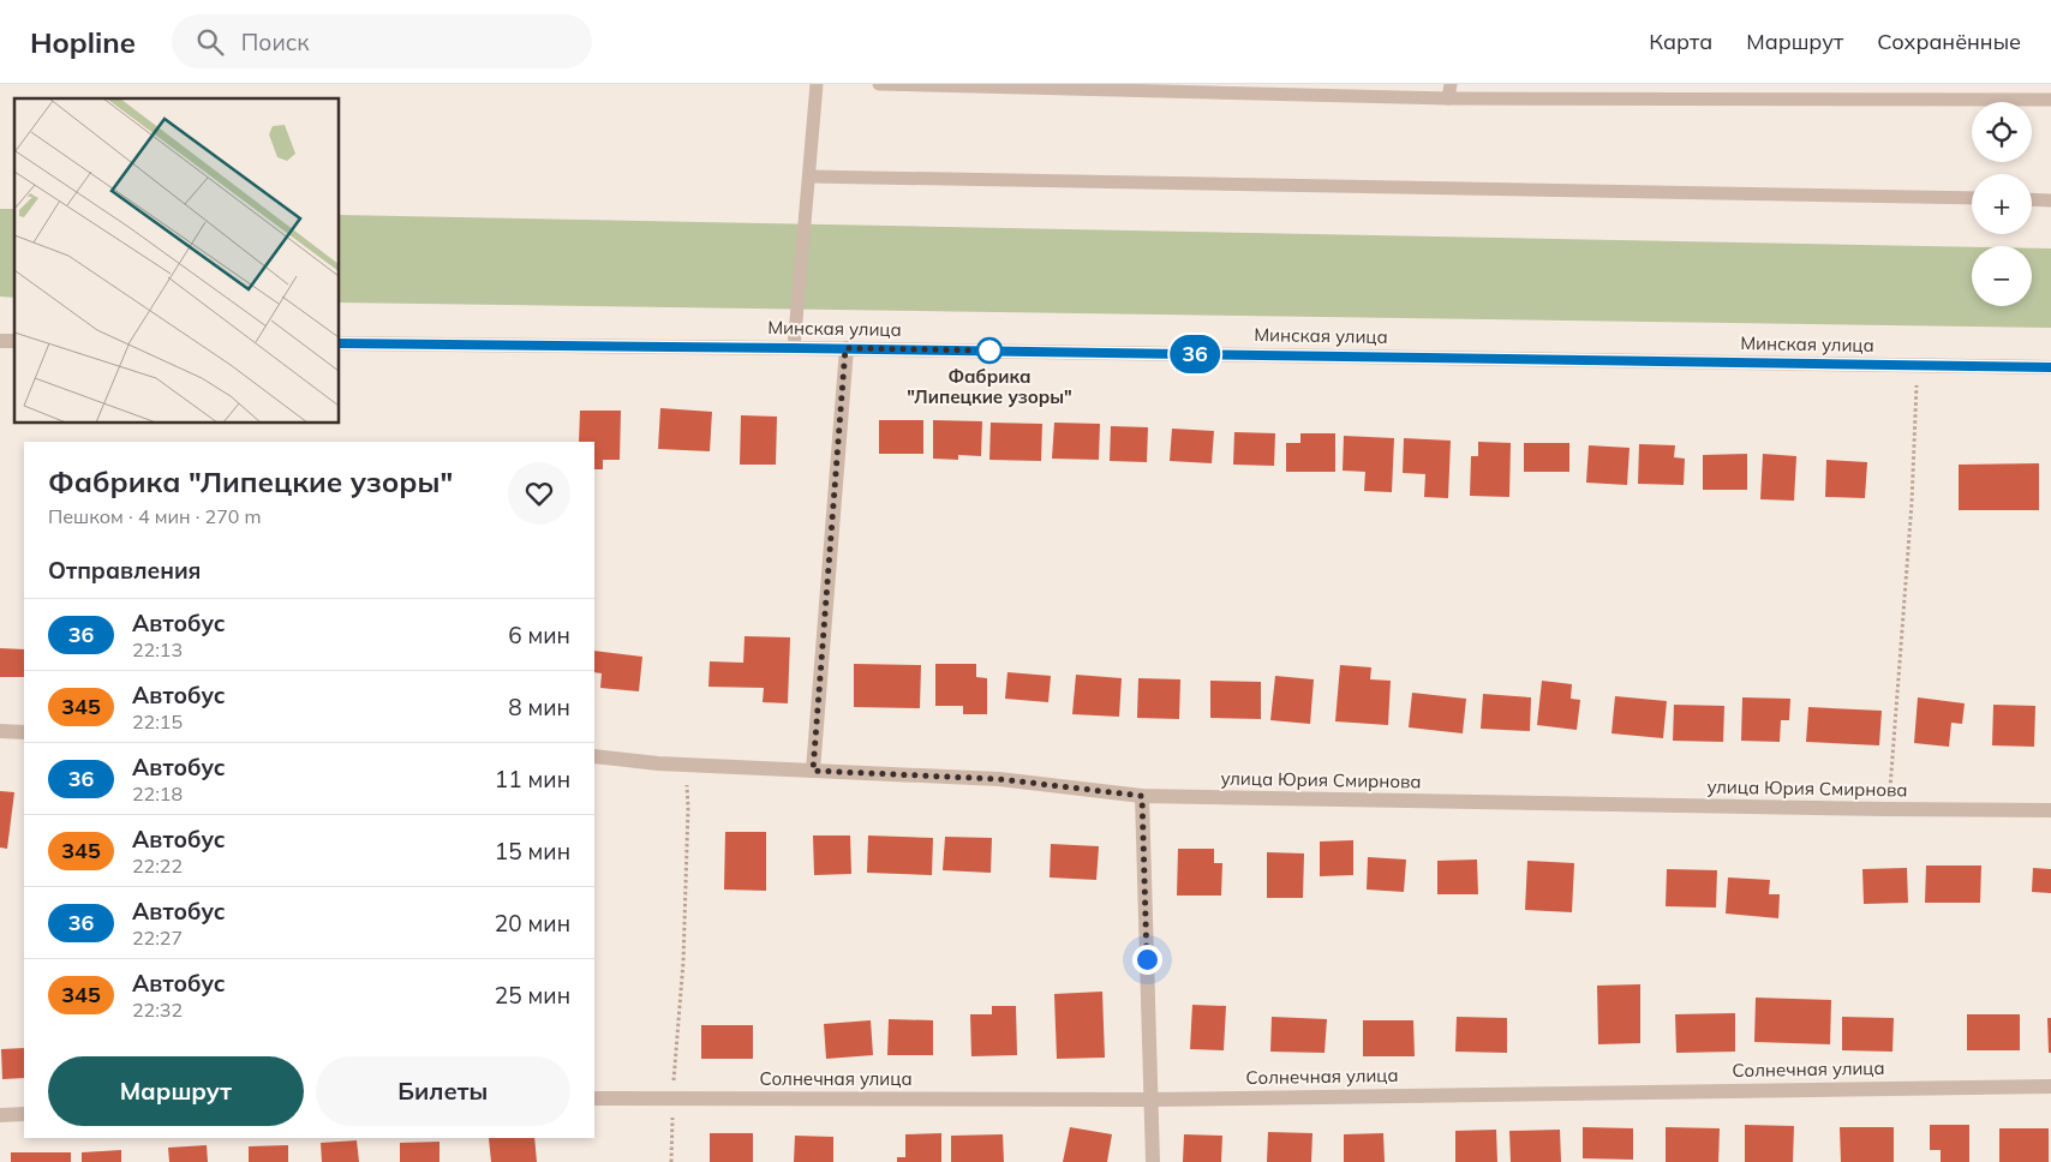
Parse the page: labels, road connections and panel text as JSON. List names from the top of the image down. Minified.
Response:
{"streets":{"street":["Минская улица","улица Юрия Смирнова","Солнечная улица"]},"places":["Фабрика \"Липецкие узоры\""],"lines":["bus line 36"],"page":{"header":"Hopline","search":"Поиск","nav":["Карта","Маршрут","Сохранённые"],"on_map":"36","map_buttons":["+","−"],"heading":[["Фабрика \"Липецкие узоры\"","Пешком · 4 мин · 270 m"],"Отправления"],"list":[{"mark":"36","name":"Автобус","note":"22:13","value":"6 мин"},{"mark":"345","name":"Автобус","note":"22:15","value":"8 мин"},{"mark":"36","name":"Автобус","note":"22:18","value":"11 мин"},{"mark":"345","name":"Автобус","note":"22:22","value":"15 мин"},{"mark":"36","name":"Автобус","note":"22:27","value":"20 мин"},{"mark":"345","name":"Автобус","note":"22:32","value":"25 мин"}],"buttons":["Маршрут","Билеты"]}}
